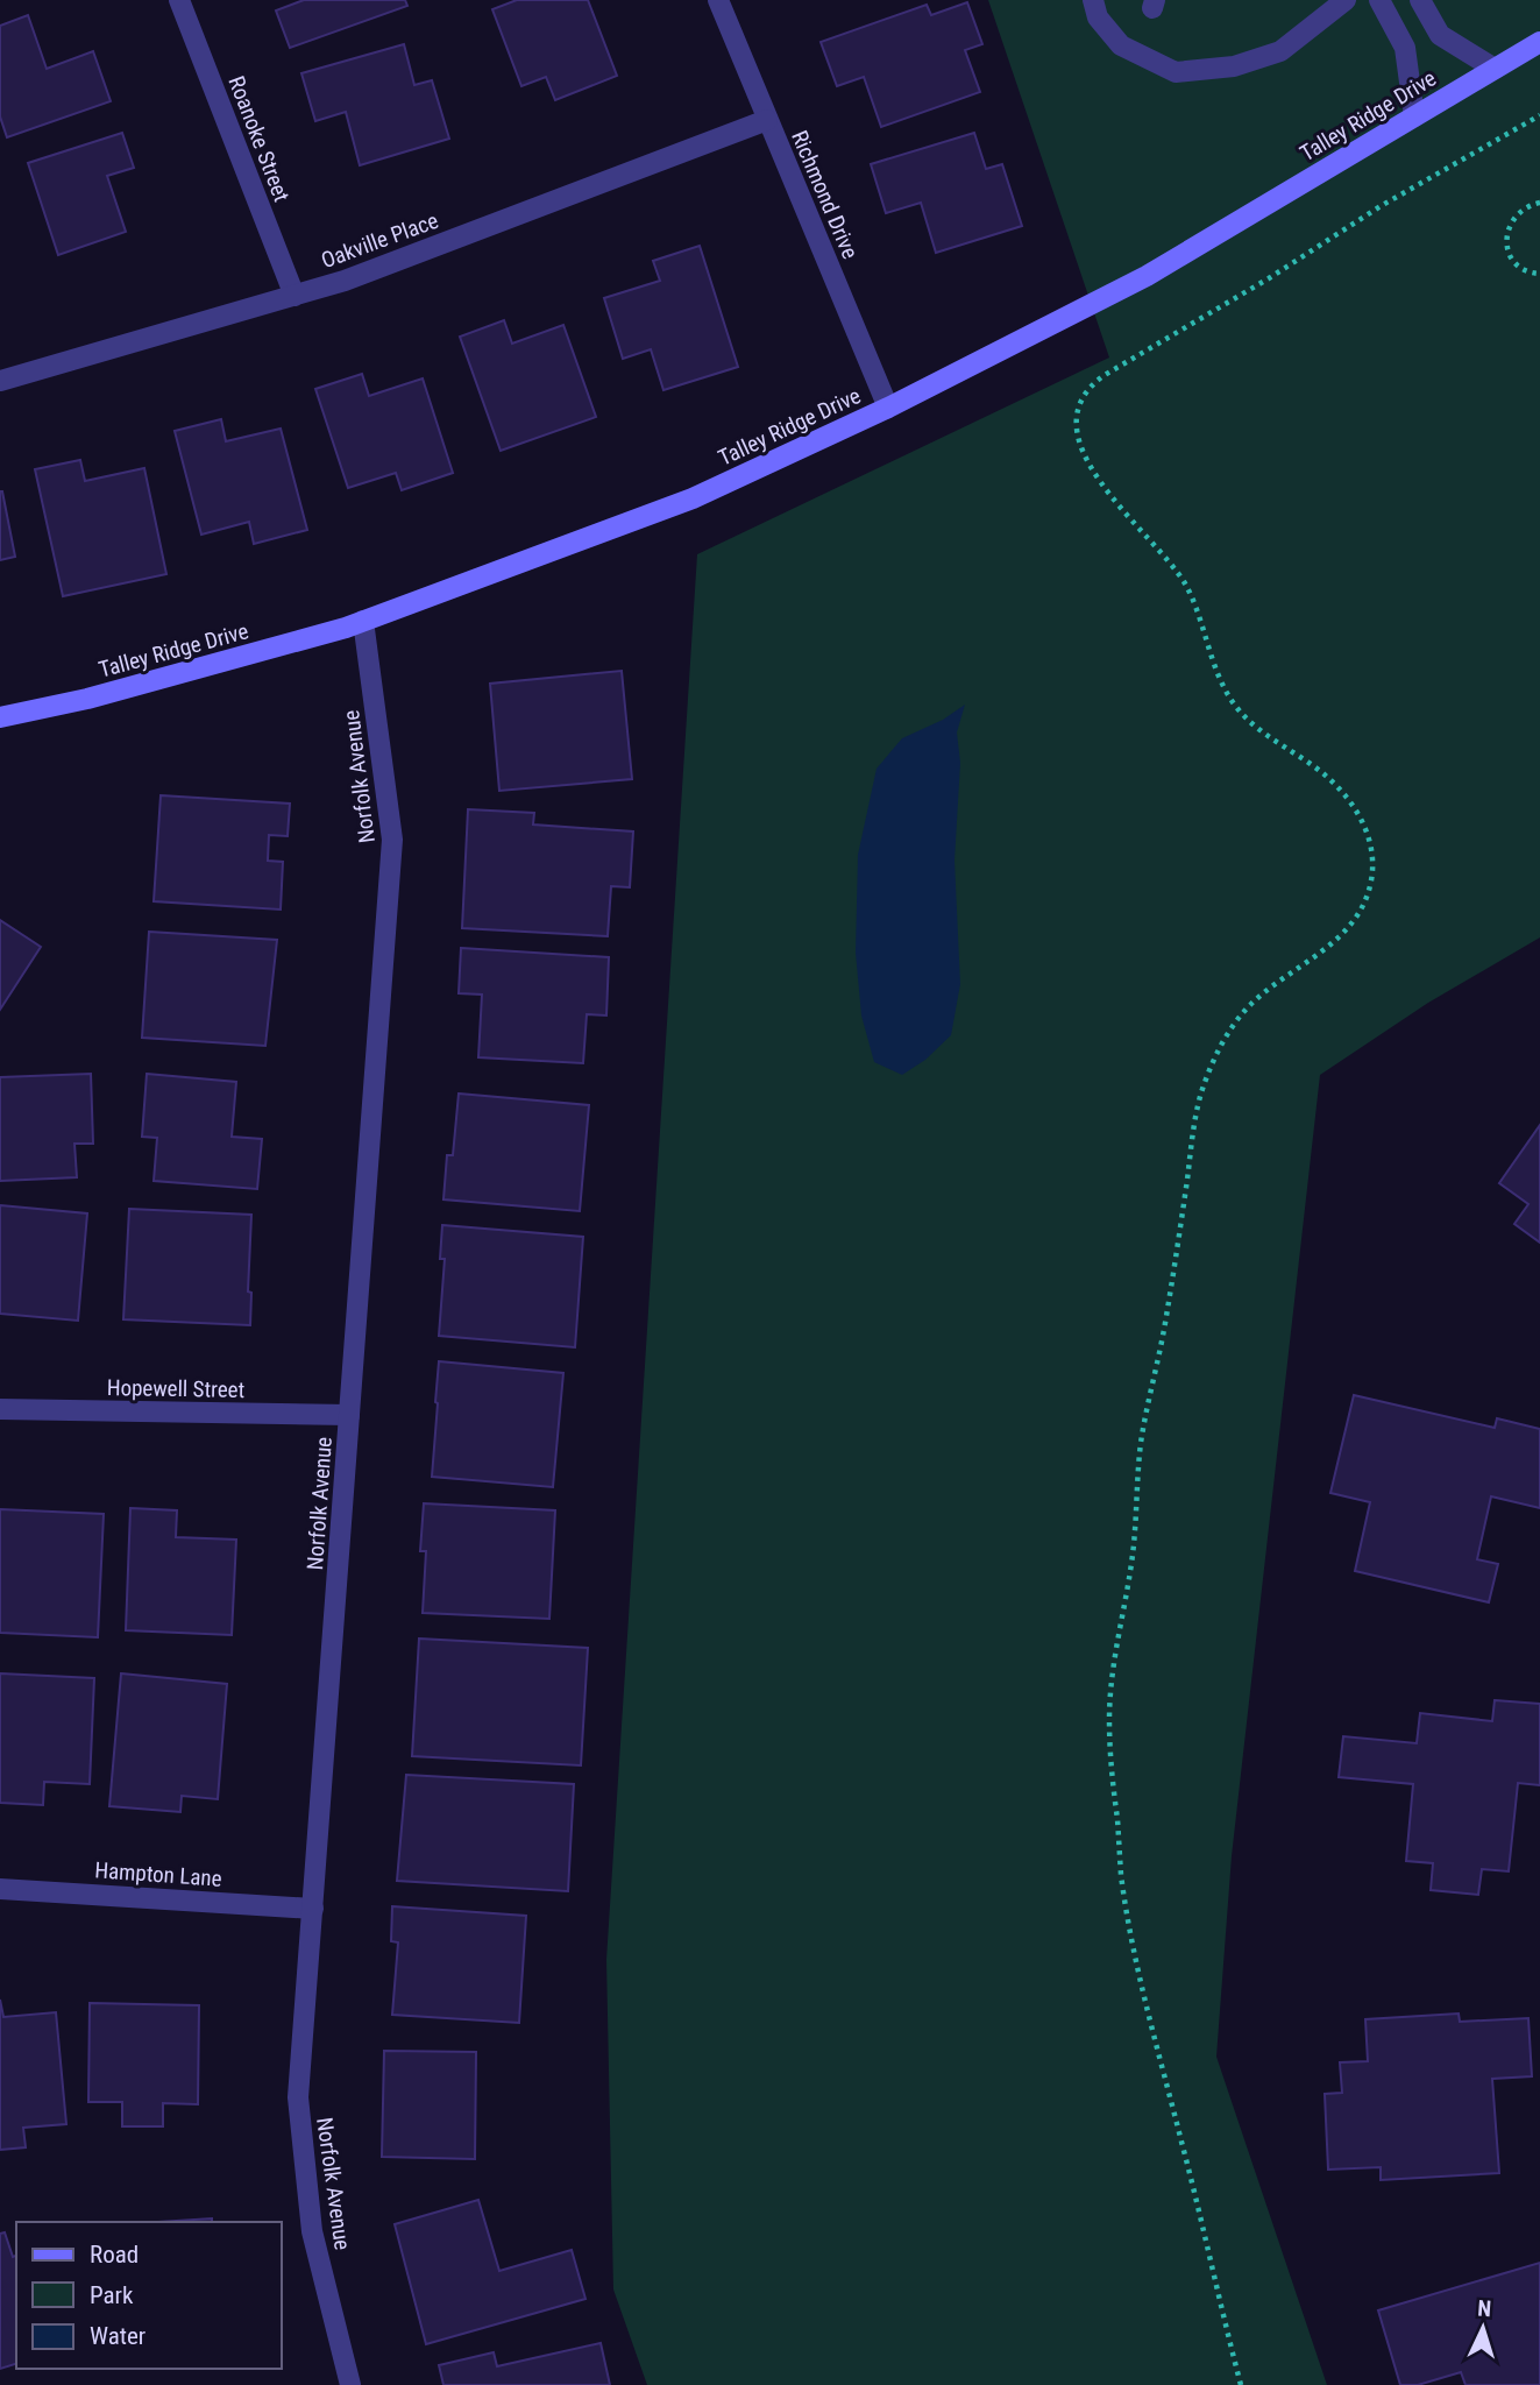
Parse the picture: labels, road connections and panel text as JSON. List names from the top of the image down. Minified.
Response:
{"streets":{"street":["Talley Ridge Drive","Roanoke Street","Richmond Drive","Oakville Place","Norfolk Avenue","Hopewell Street","Hampton Lane"]},"crossings":[["Talley Ridge Drive","Richmond Drive"],["Talley Ridge Drive","Norfolk Avenue"],["Roanoke Street","Oakville Place"],["Richmond Drive","Oakville Place"],["Norfolk Avenue","Hopewell Street"],["Norfolk Avenue","Hampton Lane"]],"legend":["Road","Park","Water"],"north":"top"}
